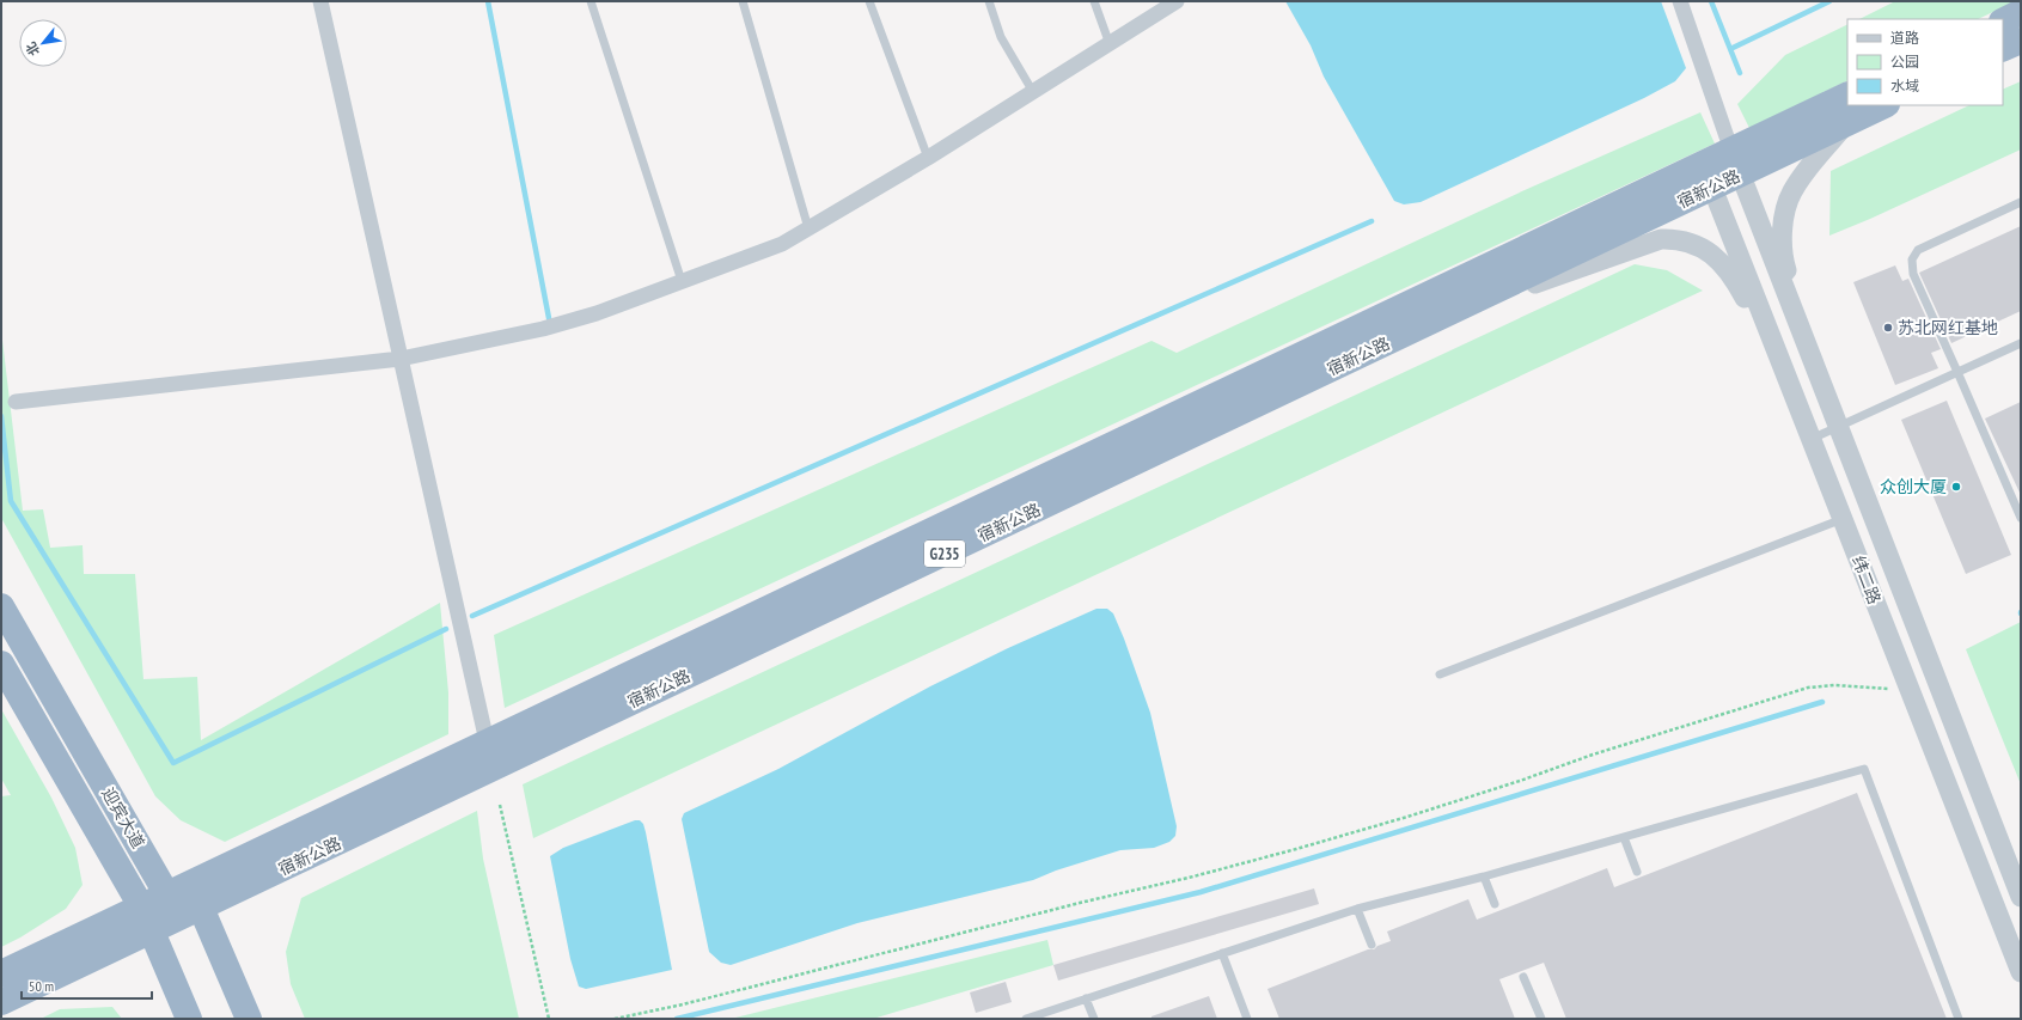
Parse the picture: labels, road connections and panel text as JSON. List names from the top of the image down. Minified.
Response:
{"streets":{"highway":["宿新公路","G235","迎宾大道"],"street":["纬二路"]},"crossings":[["宿新公路","纬二路"],["宿新公路","迎宾大道"]],"places":["苏北网红基地","众创大厦"],"legend":["道路","公园","水域"],"scale_bar":"50 m","north":"bottom left"}
